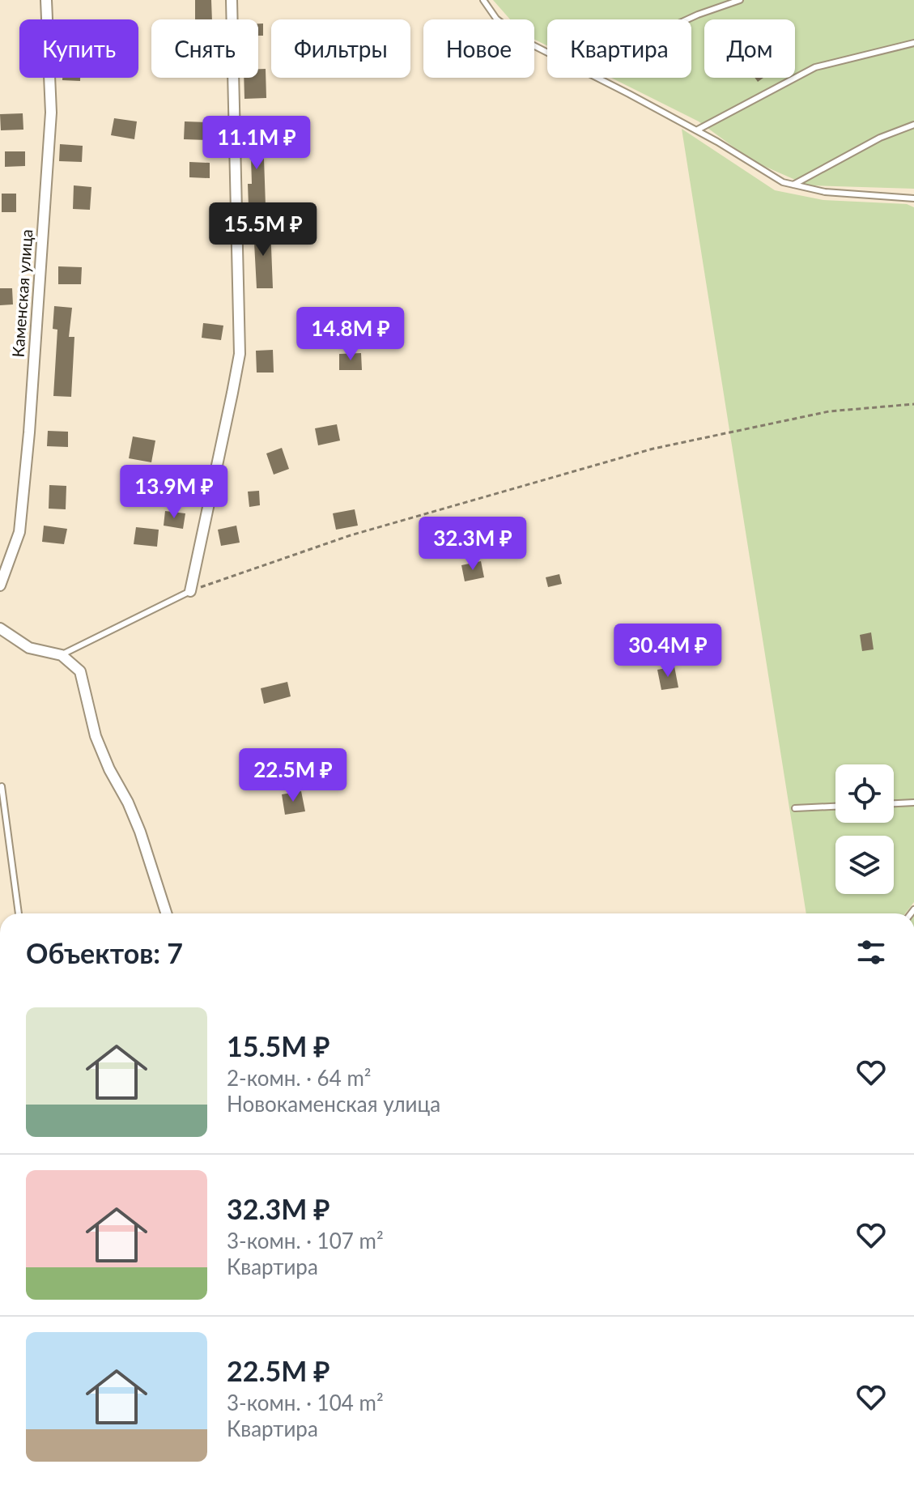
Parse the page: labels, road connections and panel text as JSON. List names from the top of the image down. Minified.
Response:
{"streets":{"street":["Каменская улица"]},"page":{"chip":["Купить","Снять","Фильтры","Новое","Квартира","Дом"],"price":["11.1M ₽","15.5M ₽","14.8M ₽","13.9M ₽","32.3M ₽","30.4M ₽","22.5M ₽"],"heading":"Объектов: 7","list":[{"name":"15.5M ₽","note":"2-комн. · 64 m² · Новокаменская улица"},{"name":"32.3M ₽","note":"3-комн. · 107 m² · Квартира"},{"name":"22.5M ₽","note":"3-комн. · 104 m² · Квартира"}]}}
